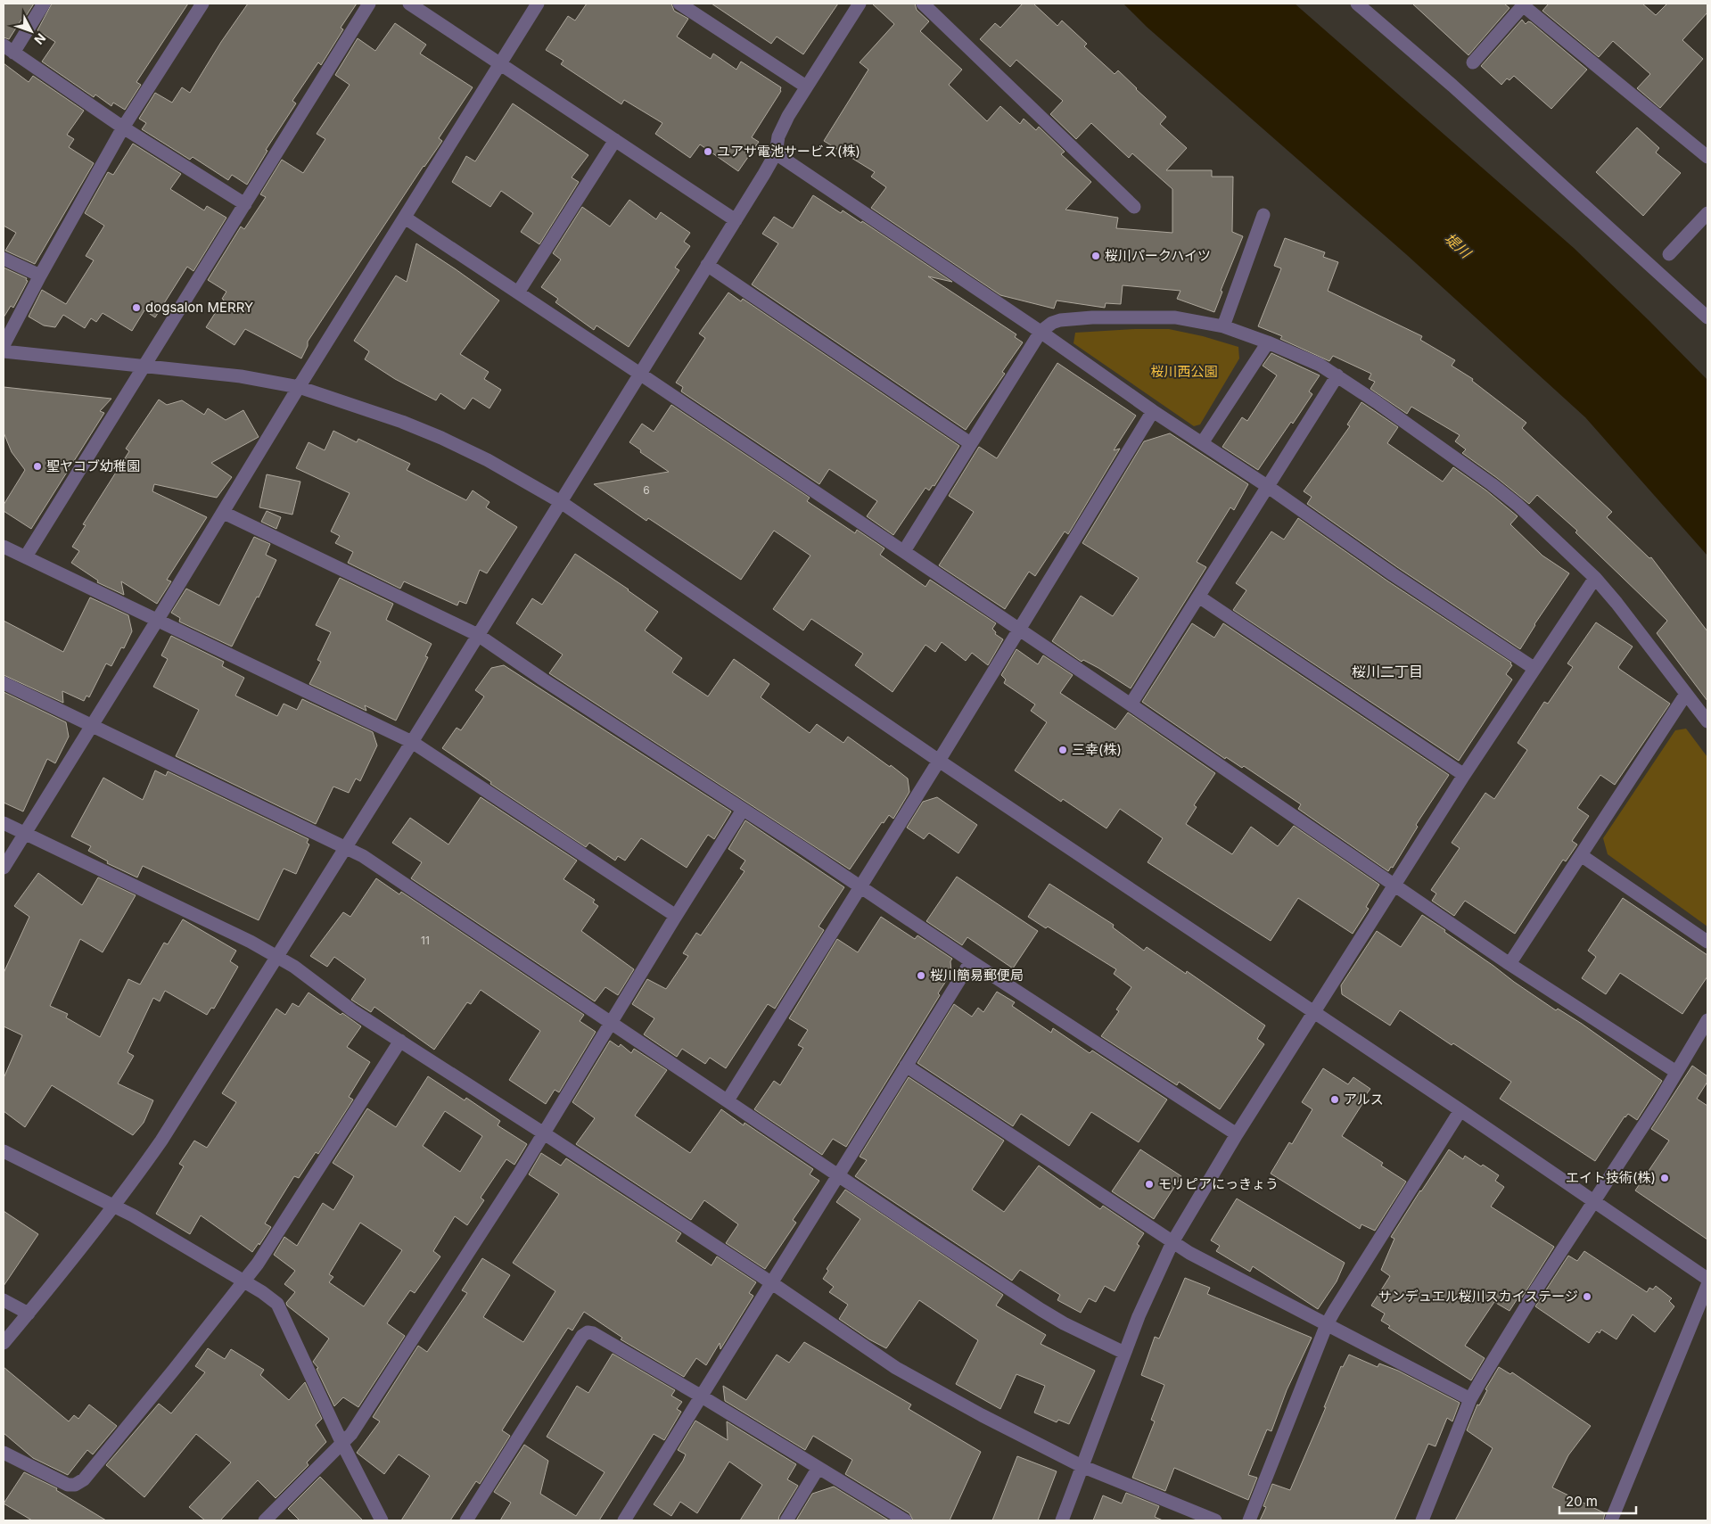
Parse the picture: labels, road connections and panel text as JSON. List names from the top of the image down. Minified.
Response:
{"districts":["桜川二丁目"],"water":["堤川"],"parks":["桜川西公園"],"places":["ユアサ電池サービス(株)","桜川パークハイツ","dogsalon MERRY","聖ヤコブ幼稚園","三幸(株)","桜川簡易郵便局","アルス","エイト技術(株)","モリピアにっきょう","サンデュエル桜川スカイステージ"],"house_numbers":["6","11"],"scale_bar":"20 m","north":"bottom right"}
